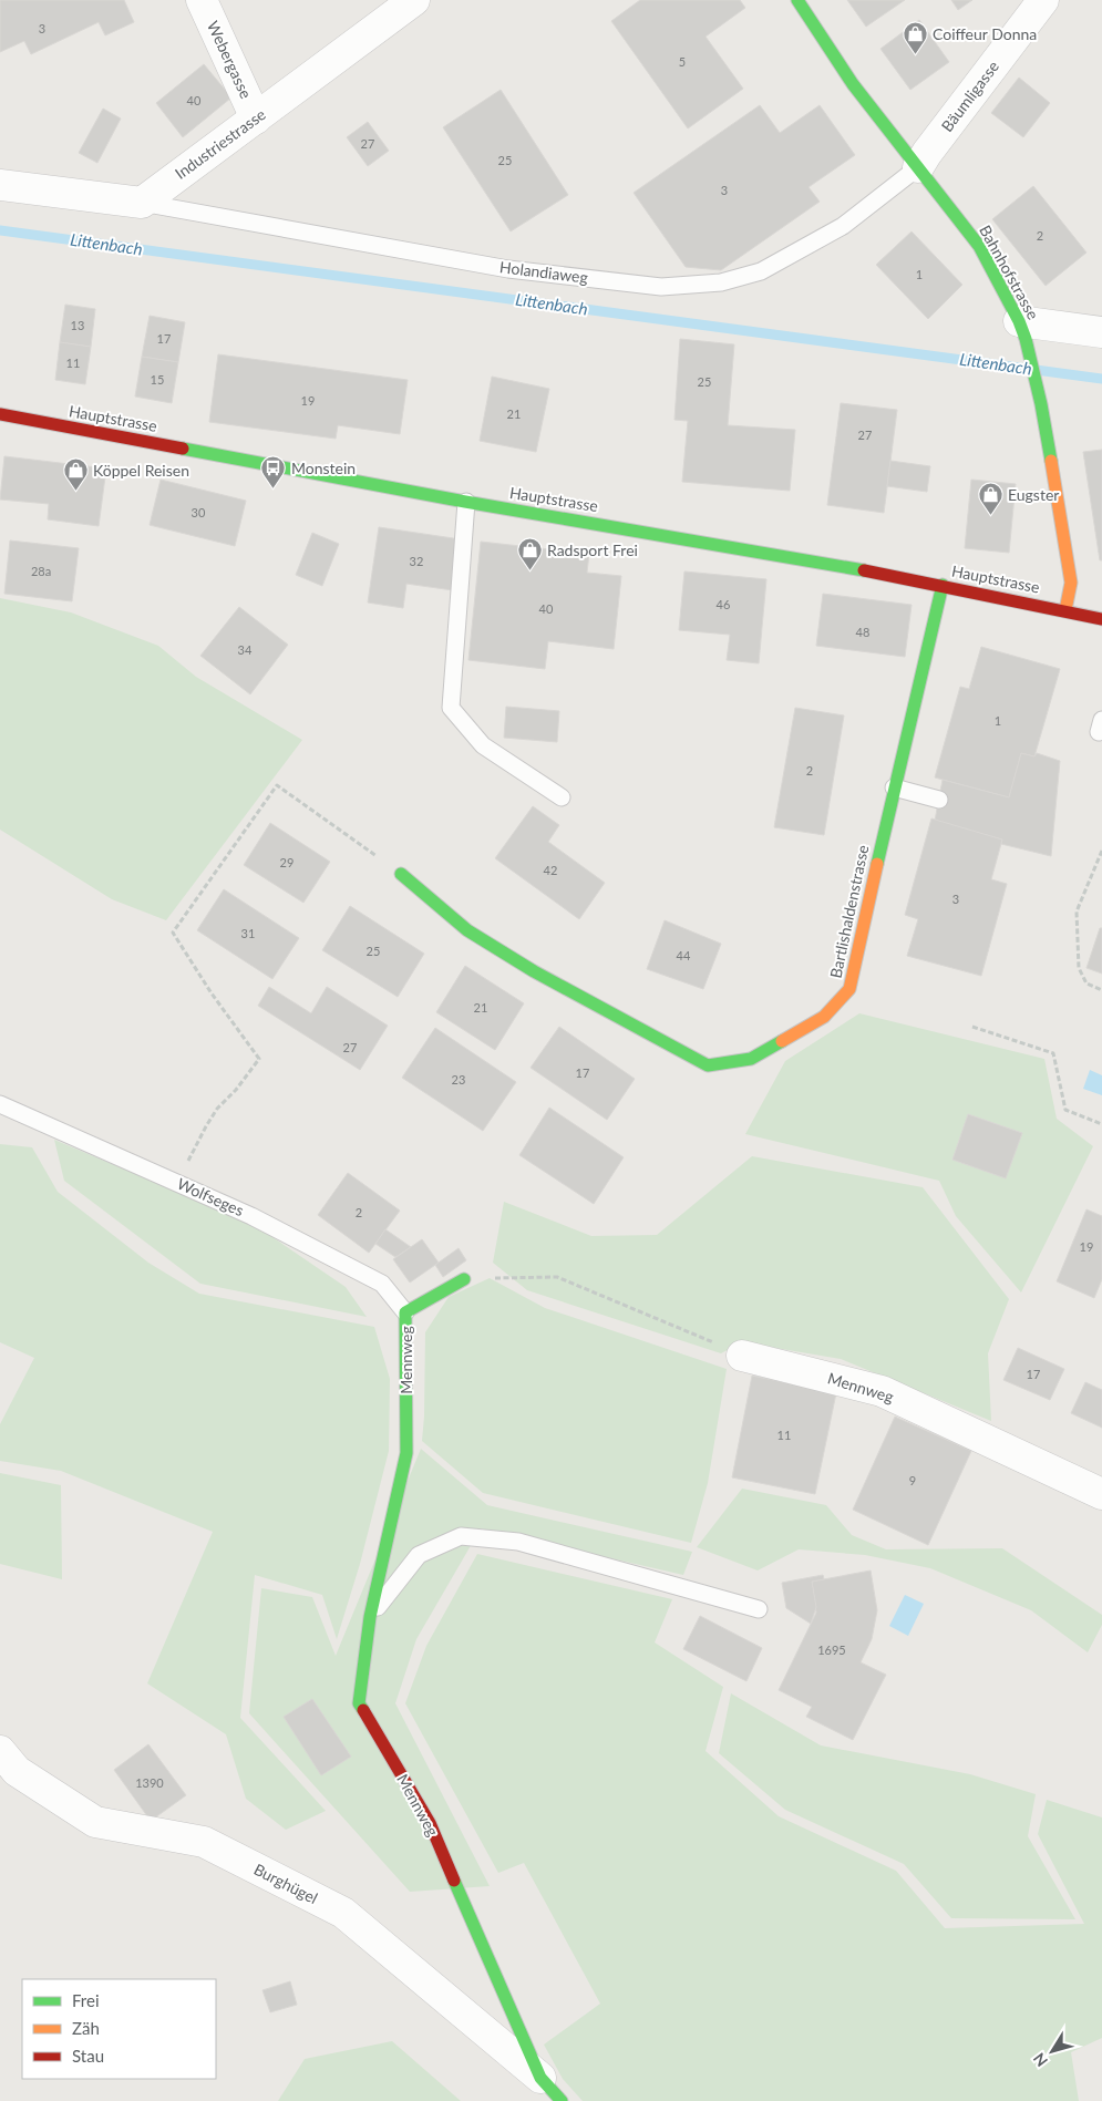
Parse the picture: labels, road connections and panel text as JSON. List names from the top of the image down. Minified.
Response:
{"streets":{"street":["Webergasse","Bäumligasse","Industriestrasse","Bahnhofstrasse","Hauptstrasse","Bartlishaldenstrasse","Mennweg","Burghügel"],"lane":["Holandiaweg","Wolfseges"]},"crossings":[["Webergasse","Industriestrasse"],["Bäumligasse","Holandiaweg"],["Bäumligasse","Bahnhofstrasse"],["Industriestrasse","Holandiaweg"],["Holandiaweg","Bahnhofstrasse"],["Bahnhofstrasse","Hauptstrasse"],["Hauptstrasse","Bartlishaldenstrasse"],["Wolfseges","Mennweg"],["Mennweg","Burghügel"]],"water":["Littenbach"],"places":{"shop":["Coiffeur Donna","Köppel Reisen","Eugster","Radsport Frei"],"bus stop":["Monstein"]},"house_numbers":["3","5","40","27","25","3","2","1","13","17","11","15","25","19","21","27","30","32","28a","46","40","48","34","1","2","29","42","3","31","25","44","21","27","17","23","2","19","17","11","9","1695","1390"],"legend":["Frei","Zäh","Stau"],"north":"bottom left"}
